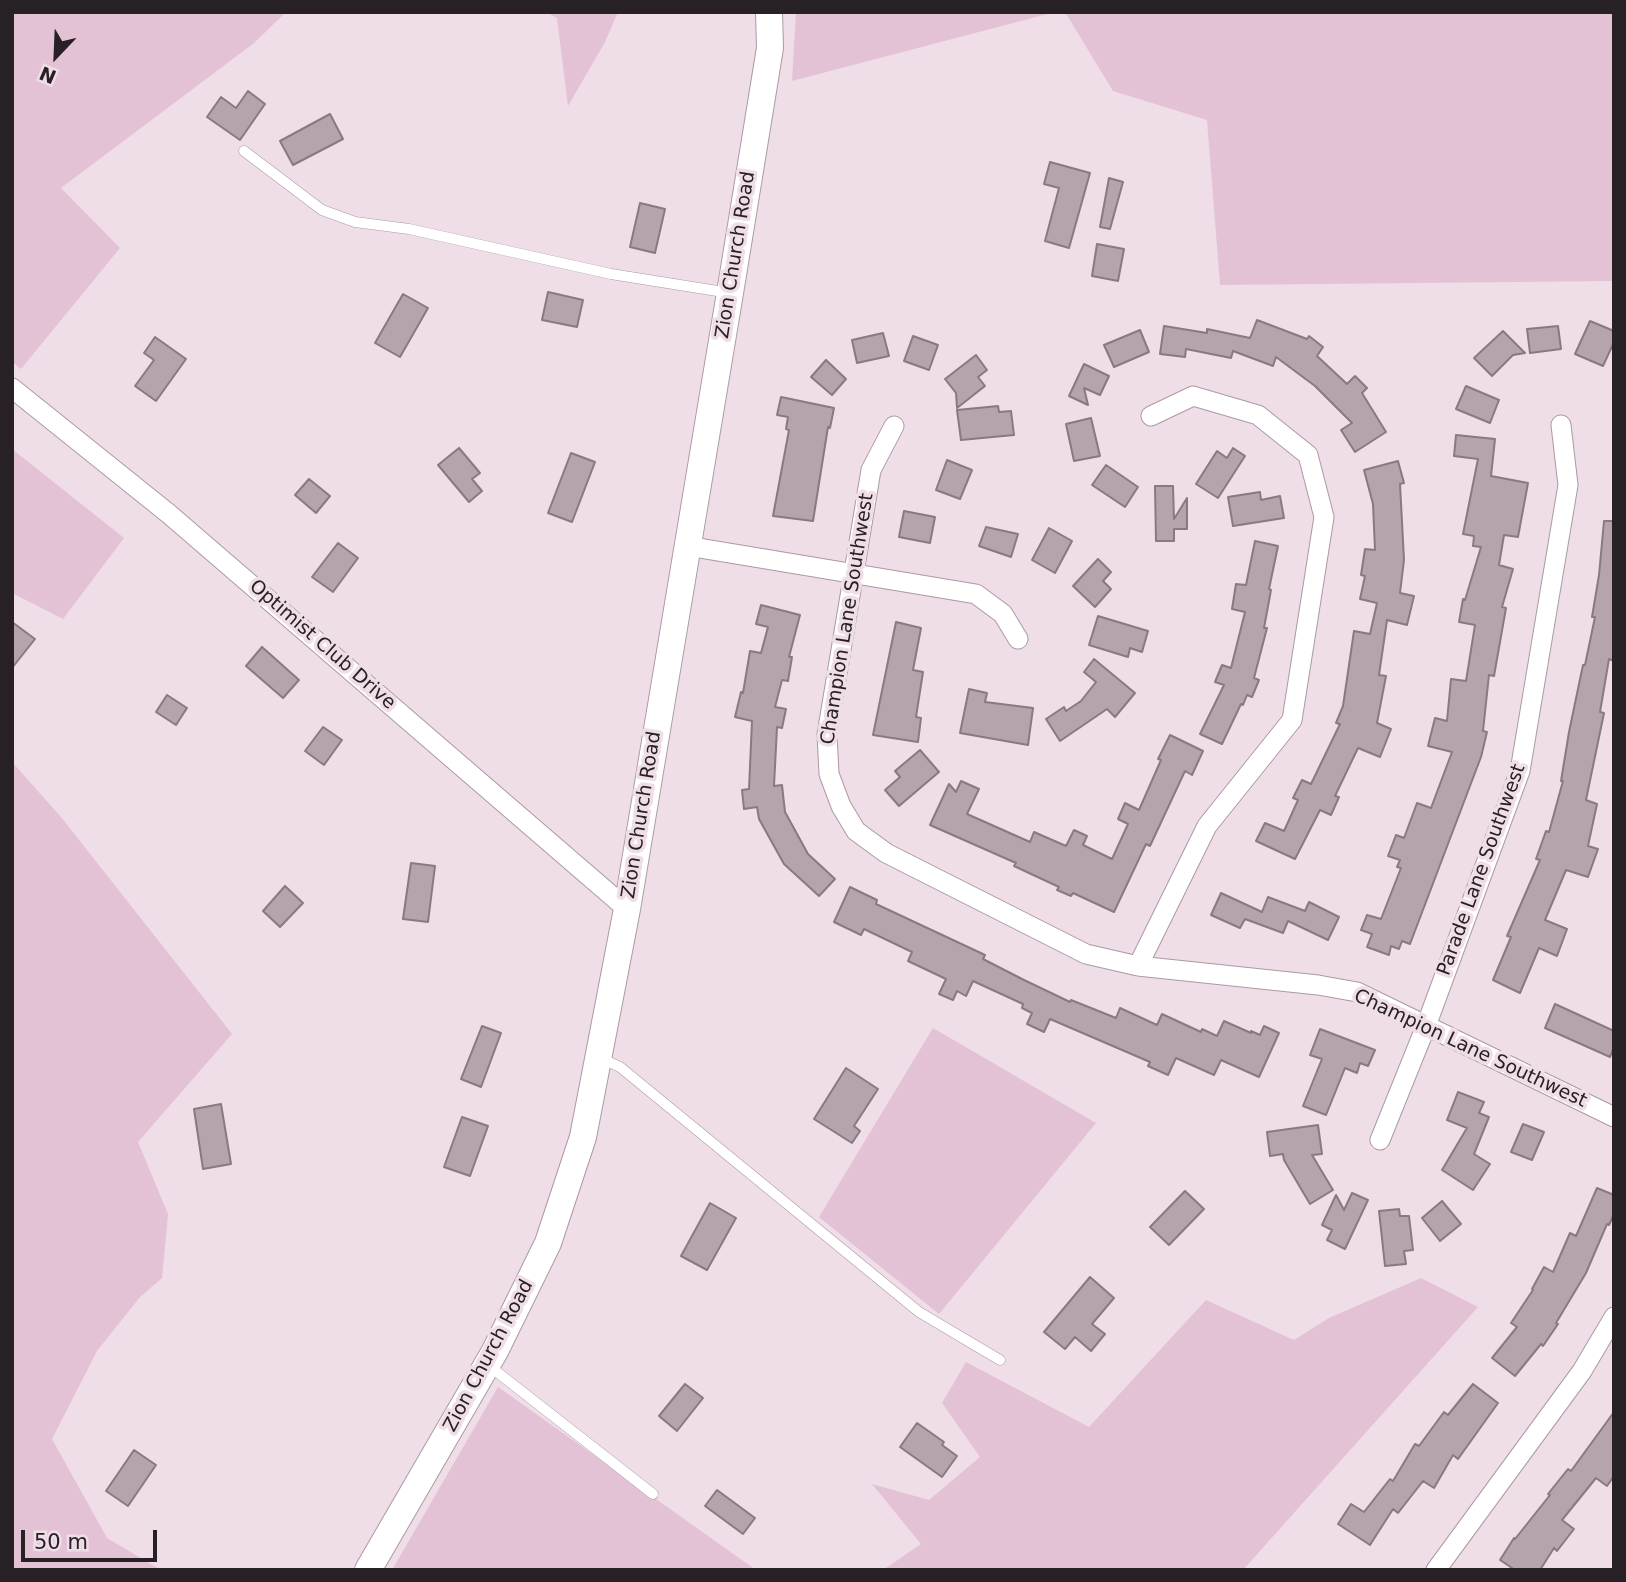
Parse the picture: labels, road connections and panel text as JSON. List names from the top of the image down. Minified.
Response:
{"streets":{"street":["Zion Church Road","Champion Lane Southwest","Optimist Club Drive","Parade Lane Southwest"]},"crossings":[["Zion Church Road","Optimist Club Drive"],["Champion Lane Southwest","Parade Lane Southwest"]],"scale_bar":"50 m","north":"bottom left"}
